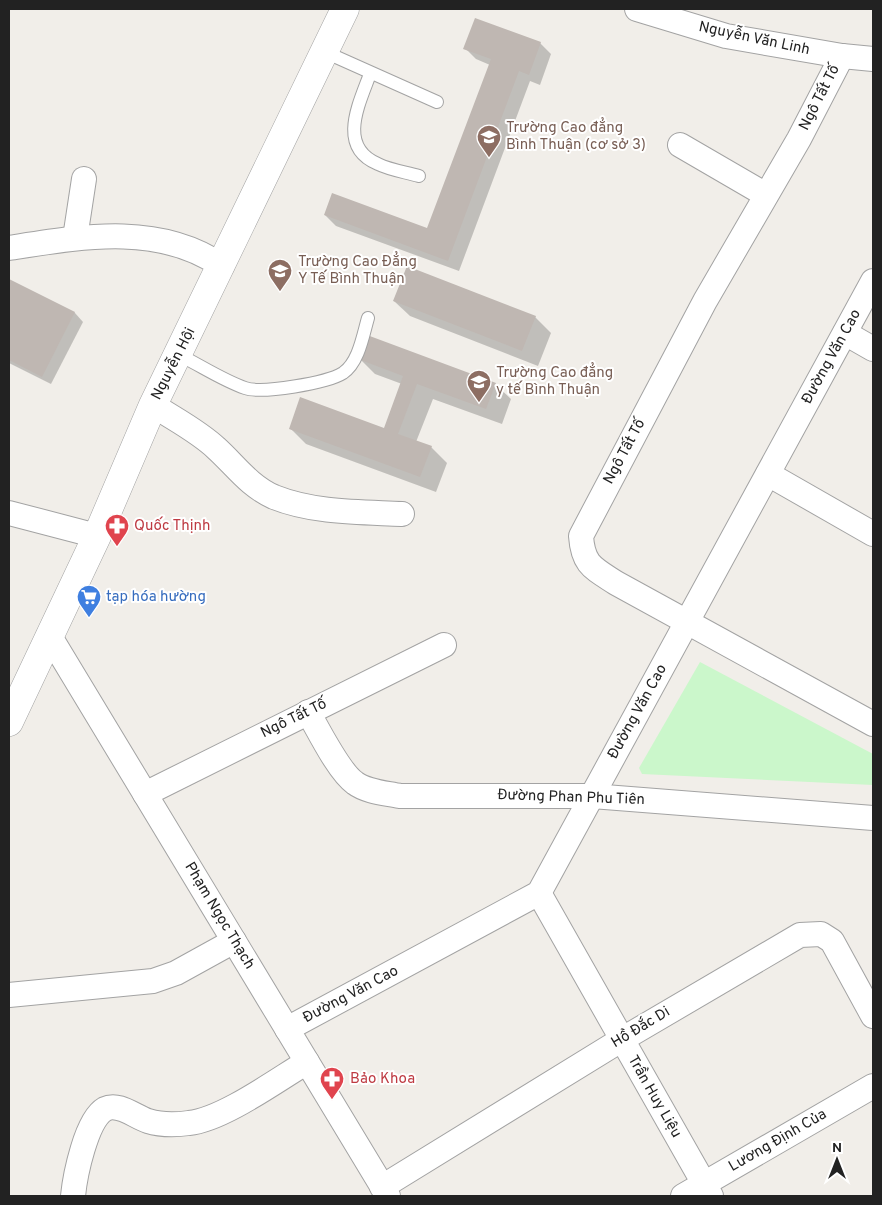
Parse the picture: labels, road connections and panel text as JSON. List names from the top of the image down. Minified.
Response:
{"streets":{"street":["Nguyễn Văn Linh","Ngô Tất Tố","Đường Văn Cao","Nguyễn Hội","Đường Phan Phu Tiên","Phạm Ngọc Thạch","Hồ Đắc Di","Trần Huy Liệu","Lương Định Của"]},"crossings":[["Nguyễn Văn Linh","Ngô Tất Tố"],["Ngô Tất Tố","Đường Văn Cao"],["Ngô Tất Tố","Đường Phan Phu Tiên"],["Ngô Tất Tố","Phạm Ngọc Thạch"],["Đường Văn Cao","Đường Phan Phu Tiên"],["Đường Văn Cao","Phạm Ngọc Thạch"],["Đường Văn Cao","Trần Huy Liệu"],["Nguyễn Hội","Phạm Ngọc Thạch"],["Phạm Ngọc Thạch","Hồ Đắc Di"],["Hồ Đắc Di","Trần Huy Liệu"],["Trần Huy Liệu","Lương Định Của"]],"places":{"school or university":["Trường Cao đẳng Bình Thuận (cơ sở 3)","Trường Cao Đẳng Y Tế Bình Thuận","Trường Cao đẳng y tế Bình Thuận"],"pharmacy":["Quốc Thịnh","Bảo Khoa"],"supermarket":["tạp hóa hường"]},"north":"top"}
